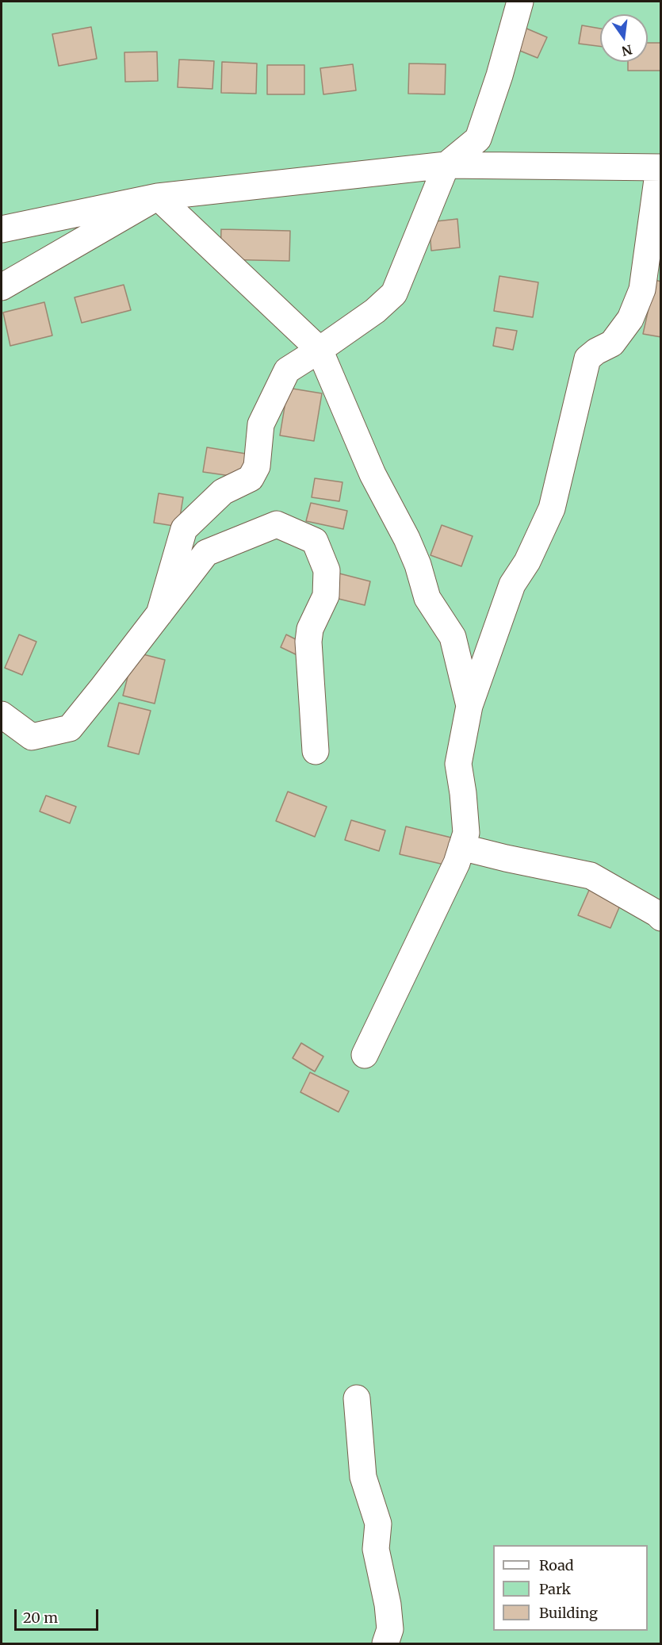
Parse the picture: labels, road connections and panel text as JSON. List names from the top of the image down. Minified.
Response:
{"legend":["Road","Park","Building"],"scale_bar":"20 m","north":"bottom"}
